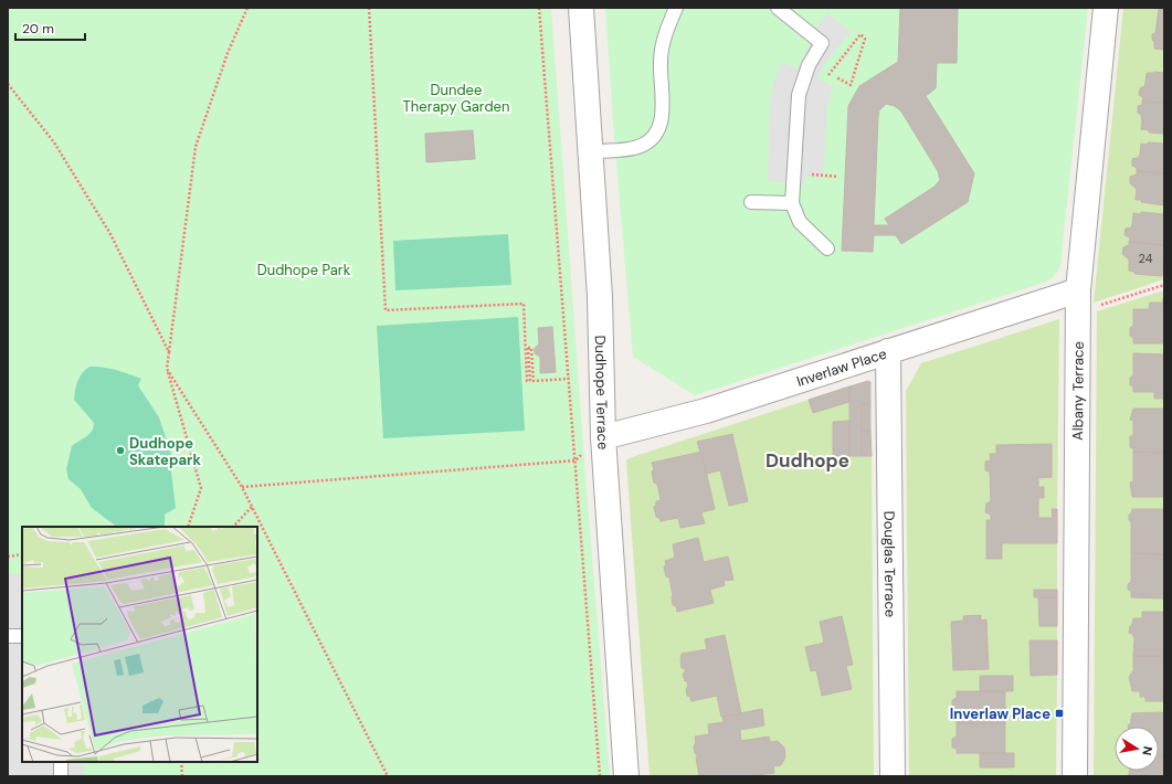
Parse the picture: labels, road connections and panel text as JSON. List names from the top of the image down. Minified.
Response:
{"streets":{"street":["Inverlaw Place","Albany Terrace","Dudhope Terrace","Douglas Terrace"]},"crossings":[["Inverlaw Place","Albany Terrace"],["Inverlaw Place","Dudhope Terrace"],["Inverlaw Place","Douglas Terrace"]],"districts":["Dudhope"],"parks":["Dundee Therapy Garden","Dudhope Park"],"places":{"other":["Dudhope Skatepark"],"transit":["Inverlaw Place"]},"house_numbers":["24"],"scale_bar":"20 m","north":"right"}
